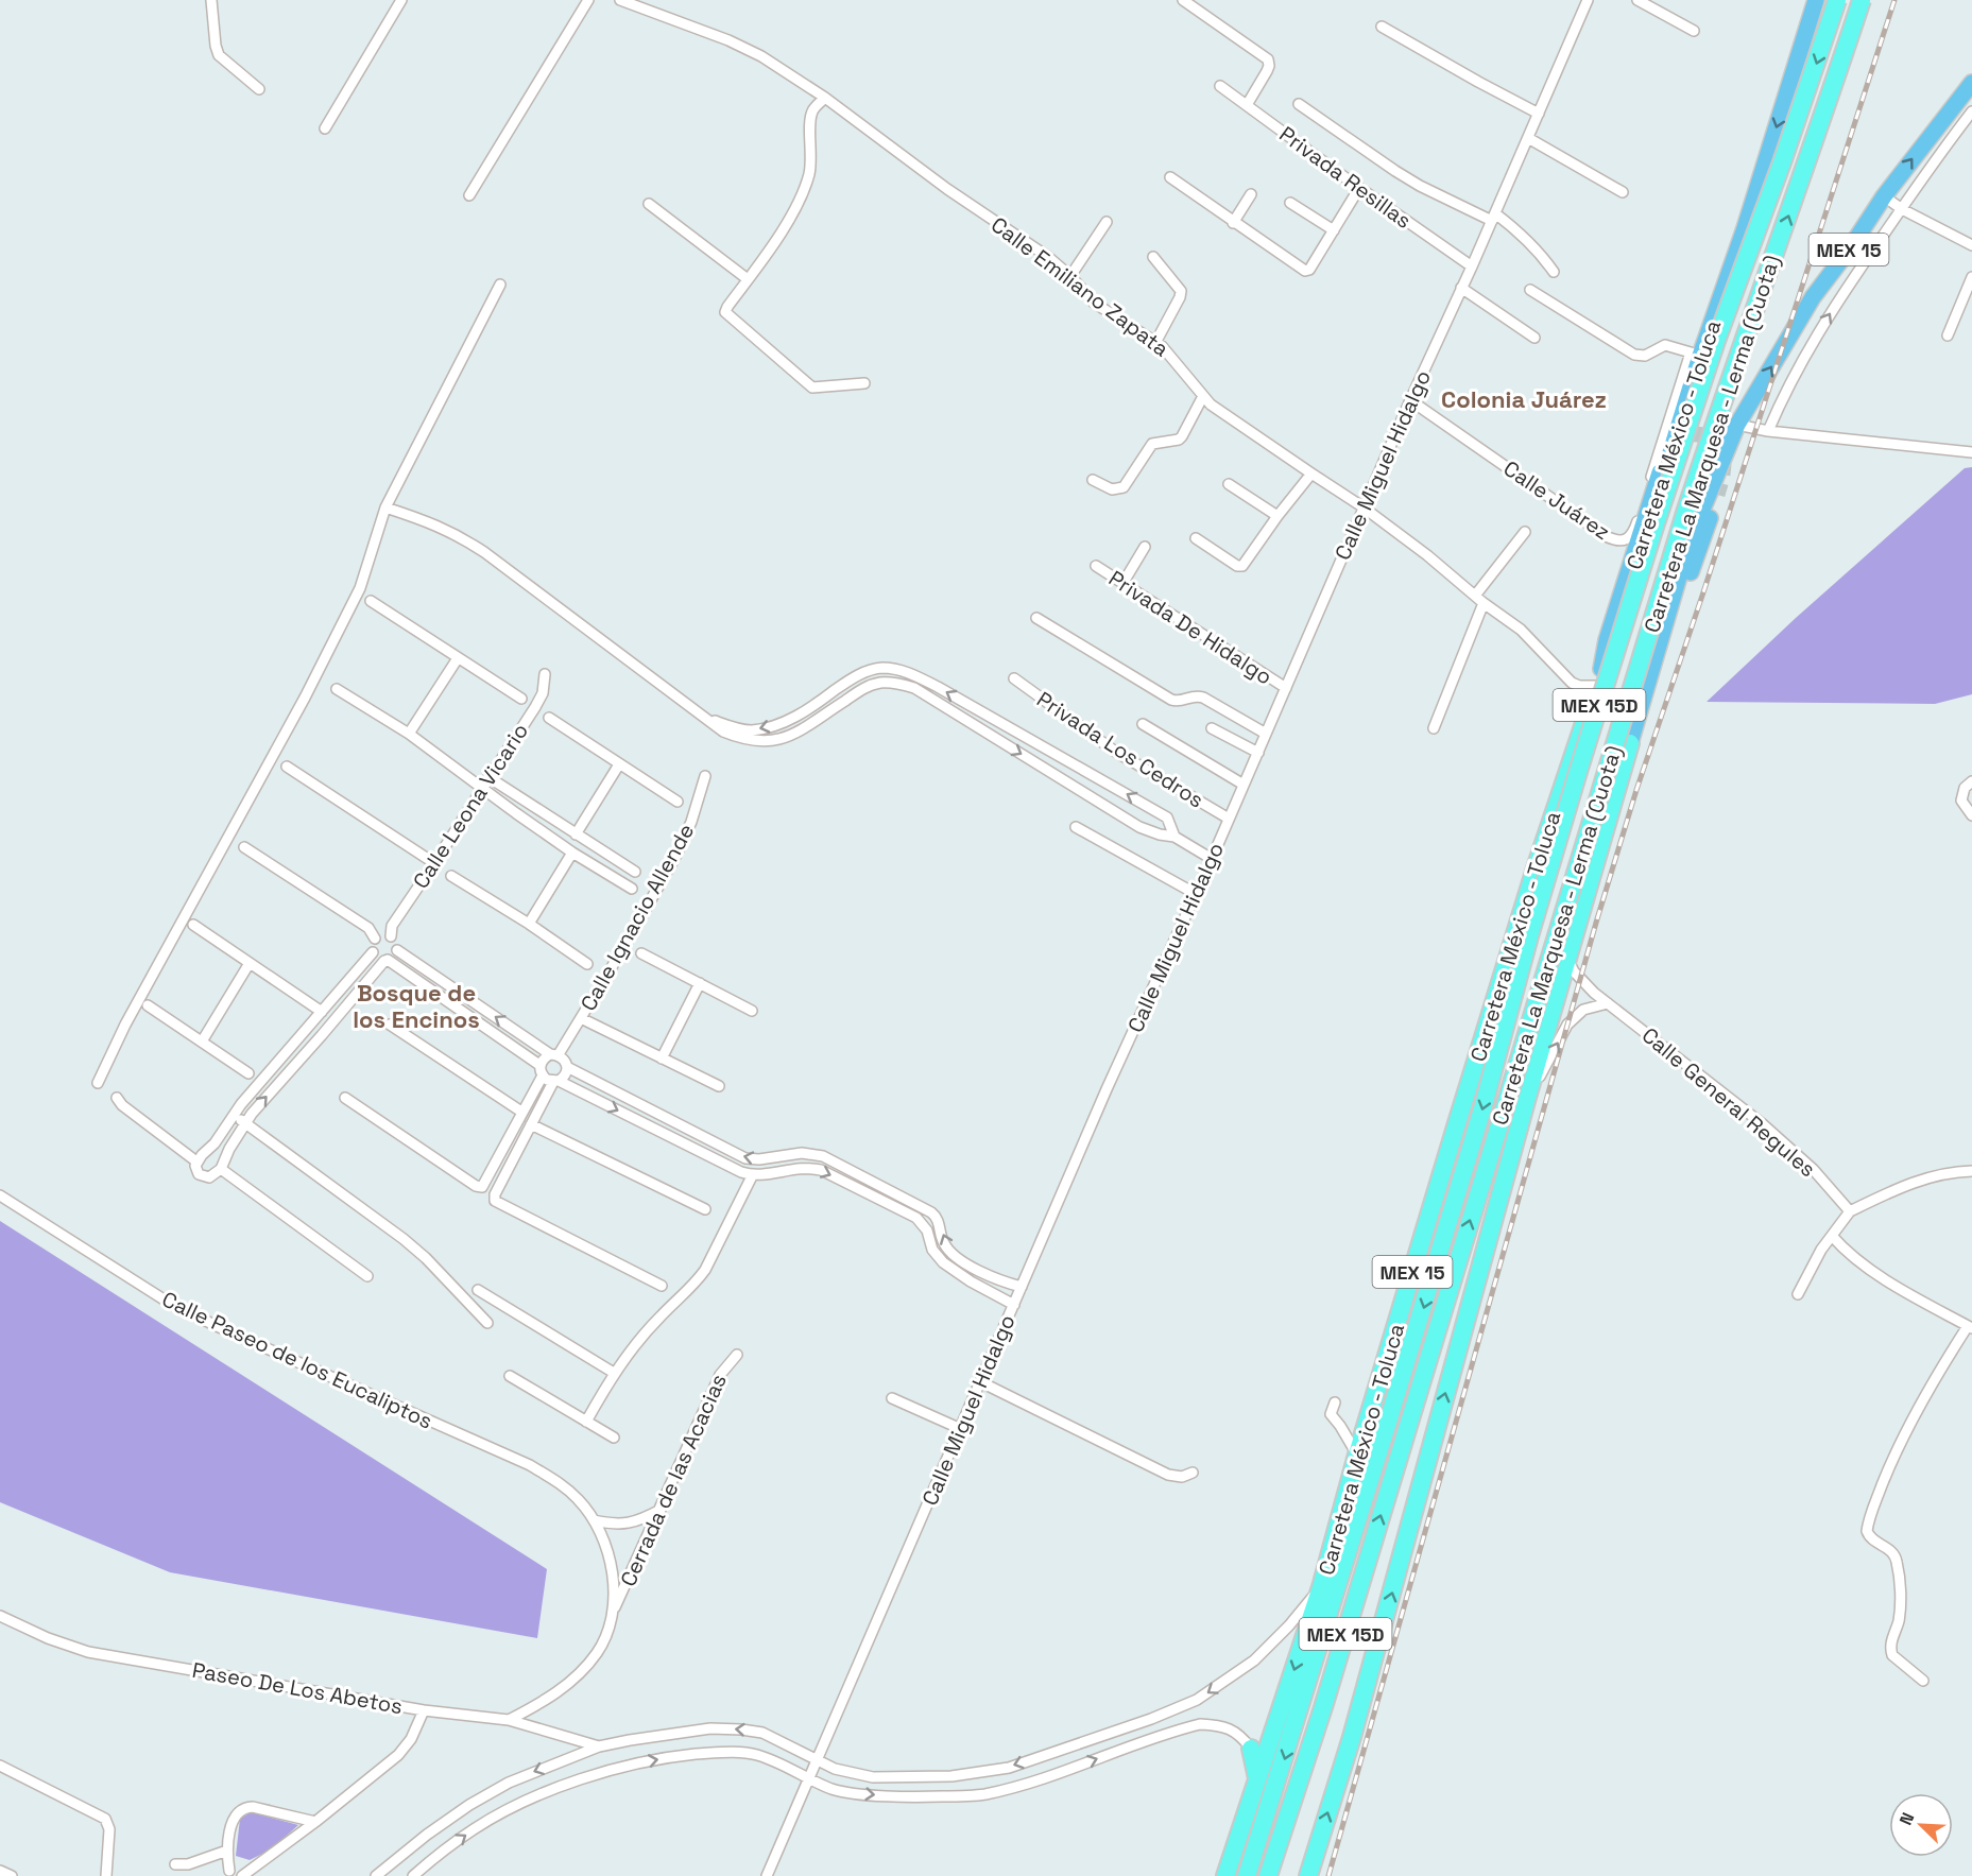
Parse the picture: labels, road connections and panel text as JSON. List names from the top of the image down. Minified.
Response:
{"streets":{"highway":["MEX 15","Carretera La Marquesa - Lerma (Cuota)","Carretera México - Toluca","MEX 15D"],"street":["Privada Resillas","Calle Emiliano Zapata","Calle Miguel Hidalgo","Calle Juárez","Privada De Hidalgo","Privada Los Cedros","Calle Leona Vicario","Calle Ignacio Allende","Calle General Regules","Calle Paseo de los Eucaliptos","Cerrada de las Acacias","Paseo De Los Abetos"]},"crossings":[["Privada Resillas","Calle Miguel Hidalgo"],["MEX 15","Calle General Regules"],["Calle Emiliano Zapata","Carretera México - Toluca"],["Calle Emiliano Zapata","Calle Miguel Hidalgo"],["Carretera México - Toluca","Calle Juárez"],["Calle Miguel Hidalgo","Calle Juárez"],["Calle Miguel Hidalgo","Privada De Hidalgo"],["Calle Miguel Hidalgo","Privada Los Cedros"],["Calle Paseo de los Eucaliptos","Cerrada de las Acacias"],["Calle Paseo de los Eucaliptos","Paseo De Los Abetos"]],"districts":["Colonia Juárez","Bosque de los Encinos"],"north":"top left"}
